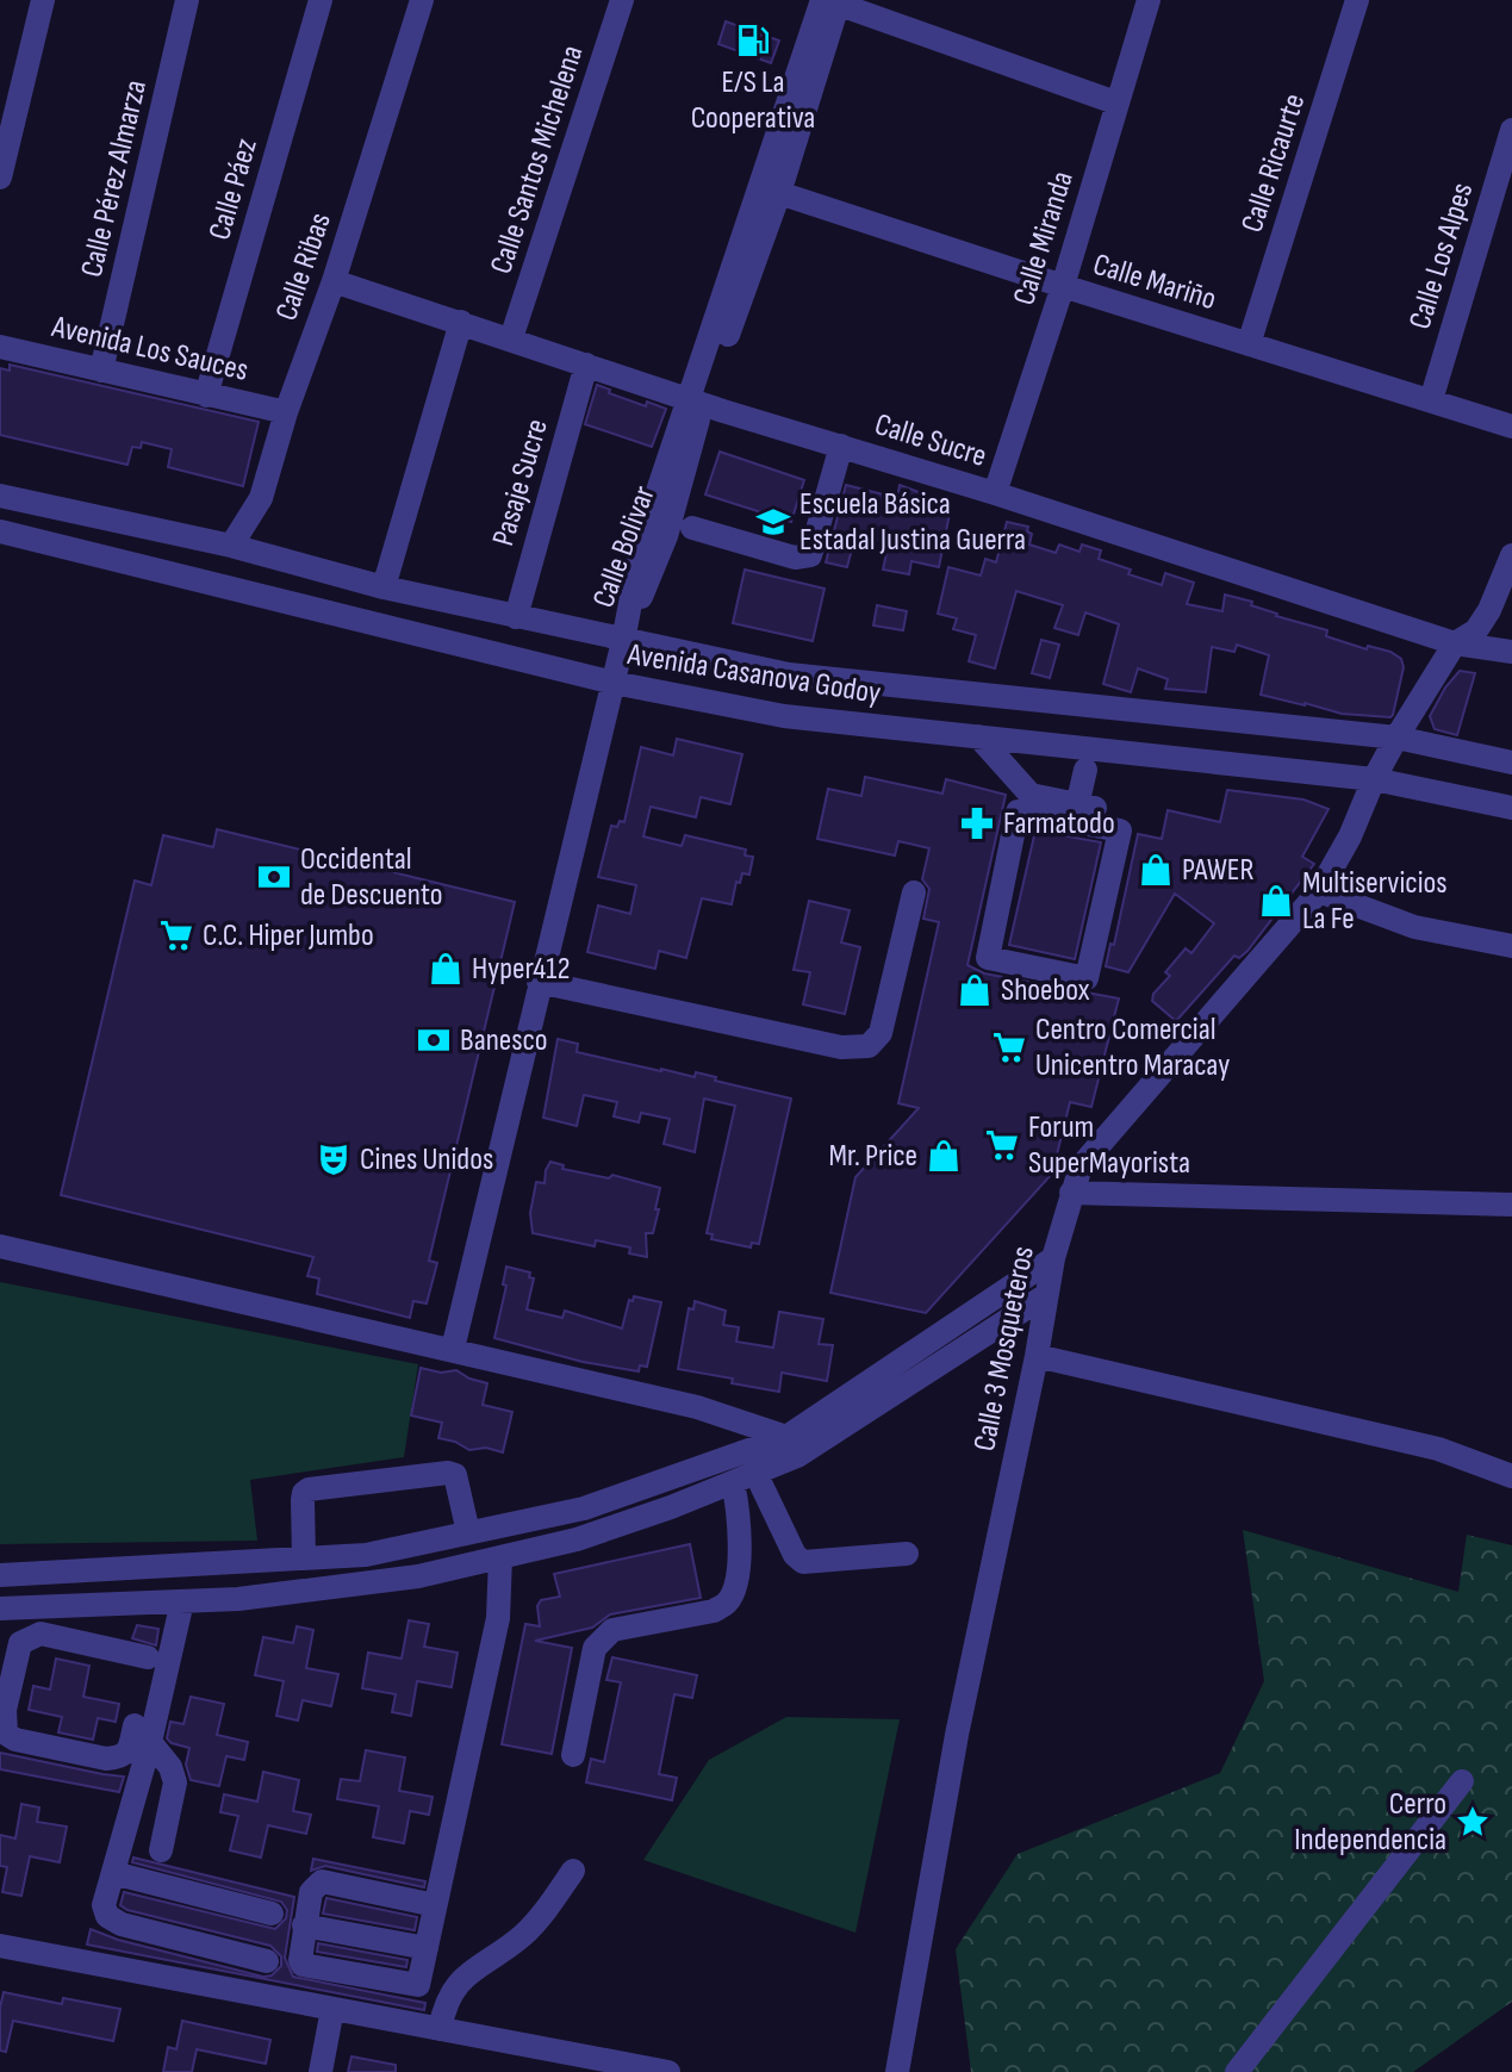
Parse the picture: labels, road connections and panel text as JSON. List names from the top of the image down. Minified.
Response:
{"streets":{"street":["Calle Santos Michelena","Calle Ricaurte","Calle Pérez Almarza","Calle Páez","Calle Miranda","Calle Los Alpes","Calle Ribas","Calle Mariño","Avenida Los Sauces","Calle Sucre","Pasaje Sucre","Calle Bolivar","Avenida Casanova Godoy","Calle 3 Mosqueteros"]},"crossings":[["Calle Santos Michelena","Calle Sucre"],["Calle Ricaurte","Calle Mariño"],["Calle Pérez Almarza","Avenida Los Sauces"],["Calle Páez","Avenida Los Sauces"],["Calle Miranda","Calle Mariño"],["Calle Miranda","Calle Sucre"],["Calle Los Alpes","Calle Mariño"],["Calle Ribas","Avenida Los Sauces"],["Calle Ribas","Calle Sucre"],["Calle Ribas","Avenida Casanova Godoy"],["Calle Mariño","Calle Bolivar"],["Calle Sucre","Pasaje Sucre"],["Calle Sucre","Calle Bolivar"],["Calle Sucre","Calle 3 Mosqueteros"],["Pasaje Sucre","Avenida Casanova Godoy"],["Calle Bolivar","Avenida Casanova Godoy"],["Avenida Casanova Godoy","Calle 3 Mosqueteros"]],"places":{"fuel station":["E/S La Cooperativa"],"school or university":["Escuela Básica Estadal Justina Guerra"],"pharmacy":["Farmatodo"],"shop":["PAWER","Multiservicios La Fe","Hyper412","Shoebox","Mr. Price"],"bank":["Occidental de Descuento","Banesco"],"supermarket":["C.C. Hiper Jumbo","Centro Comercial Unicentro Maracay","Forum SuperMayorista"],"theatre":["Cines Unidos"],"place":["Cerro Independencia"]}}
